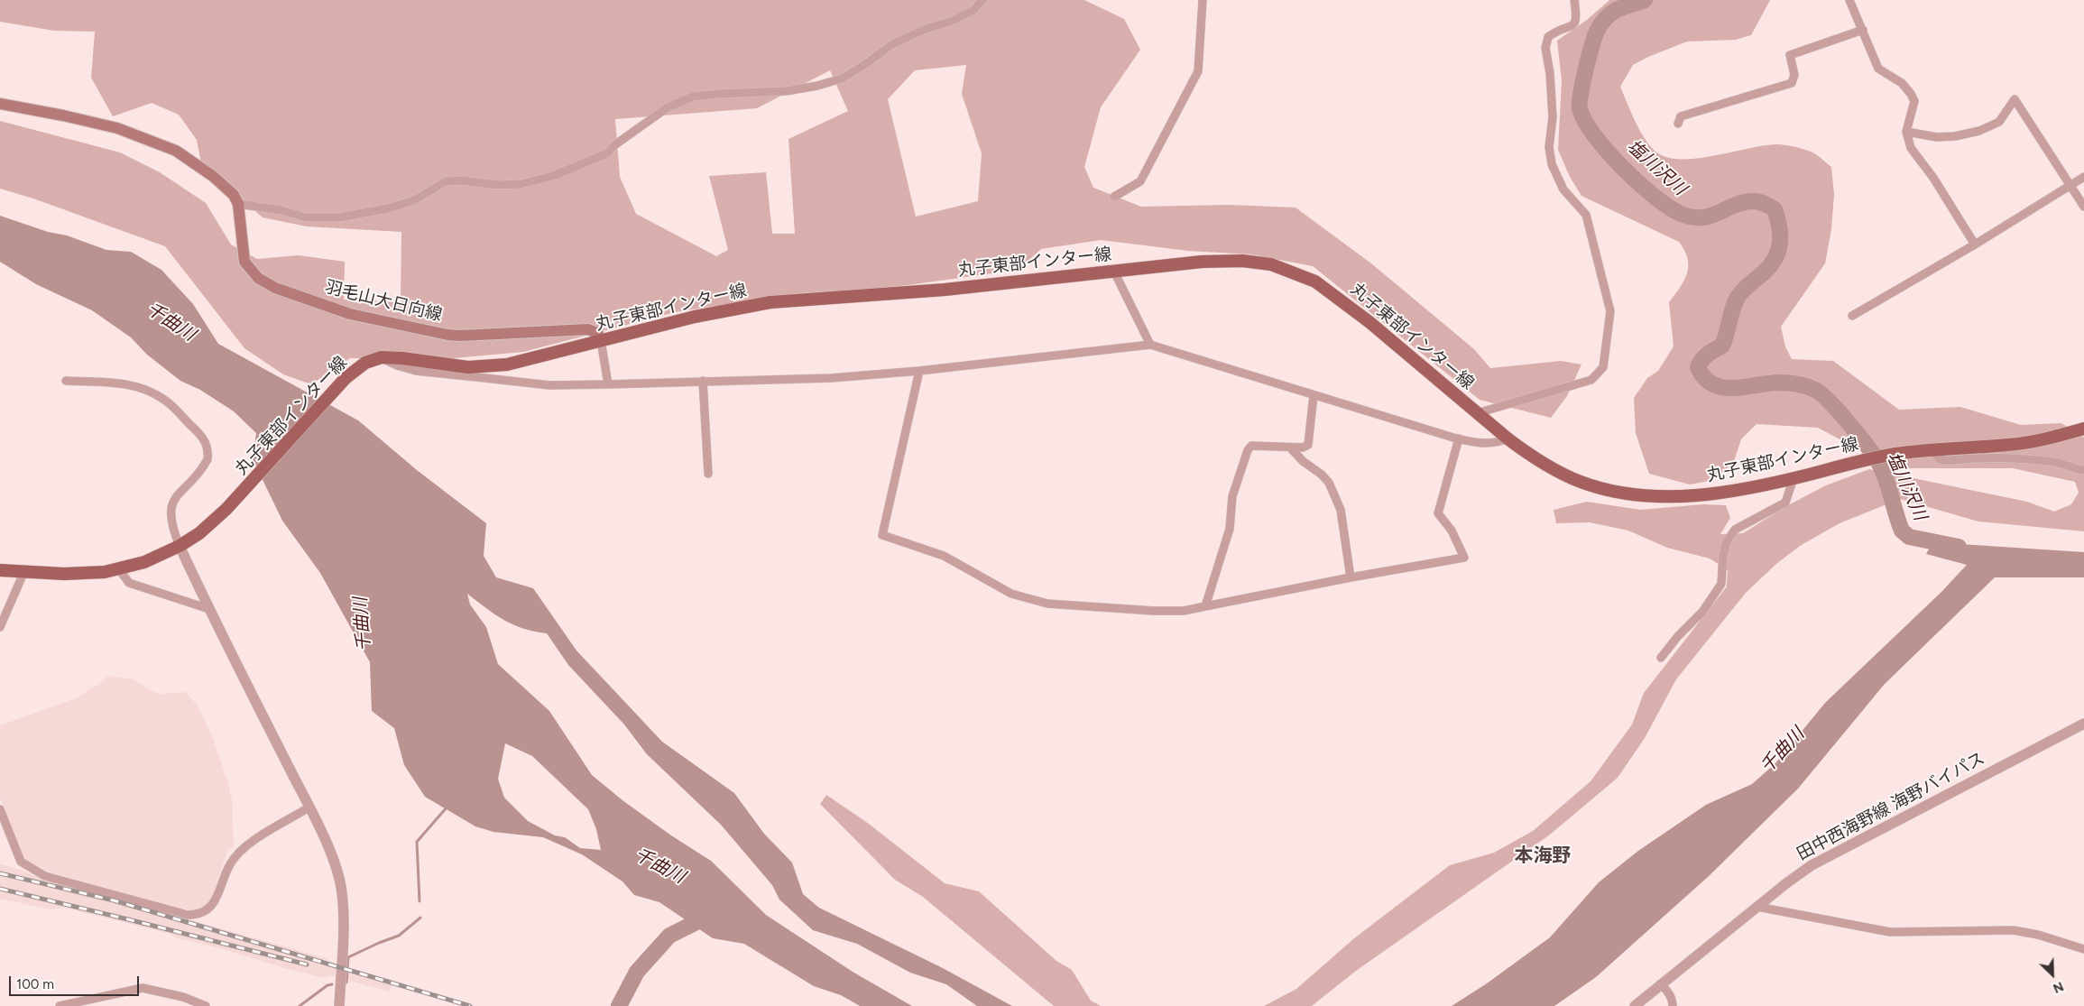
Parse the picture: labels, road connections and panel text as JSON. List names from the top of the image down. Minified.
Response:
{"streets":{"main road":["丸子東部インター線","羽毛山大日向線"],"street":["田中西海野線 海野バイパス"]},"crossings":[["丸子東部インター線","羽毛山大日向線"]],"districts":["本海野"],"water":["塩川沢川","千曲川"],"scale_bar":"100 m","north":"bottom right"}
